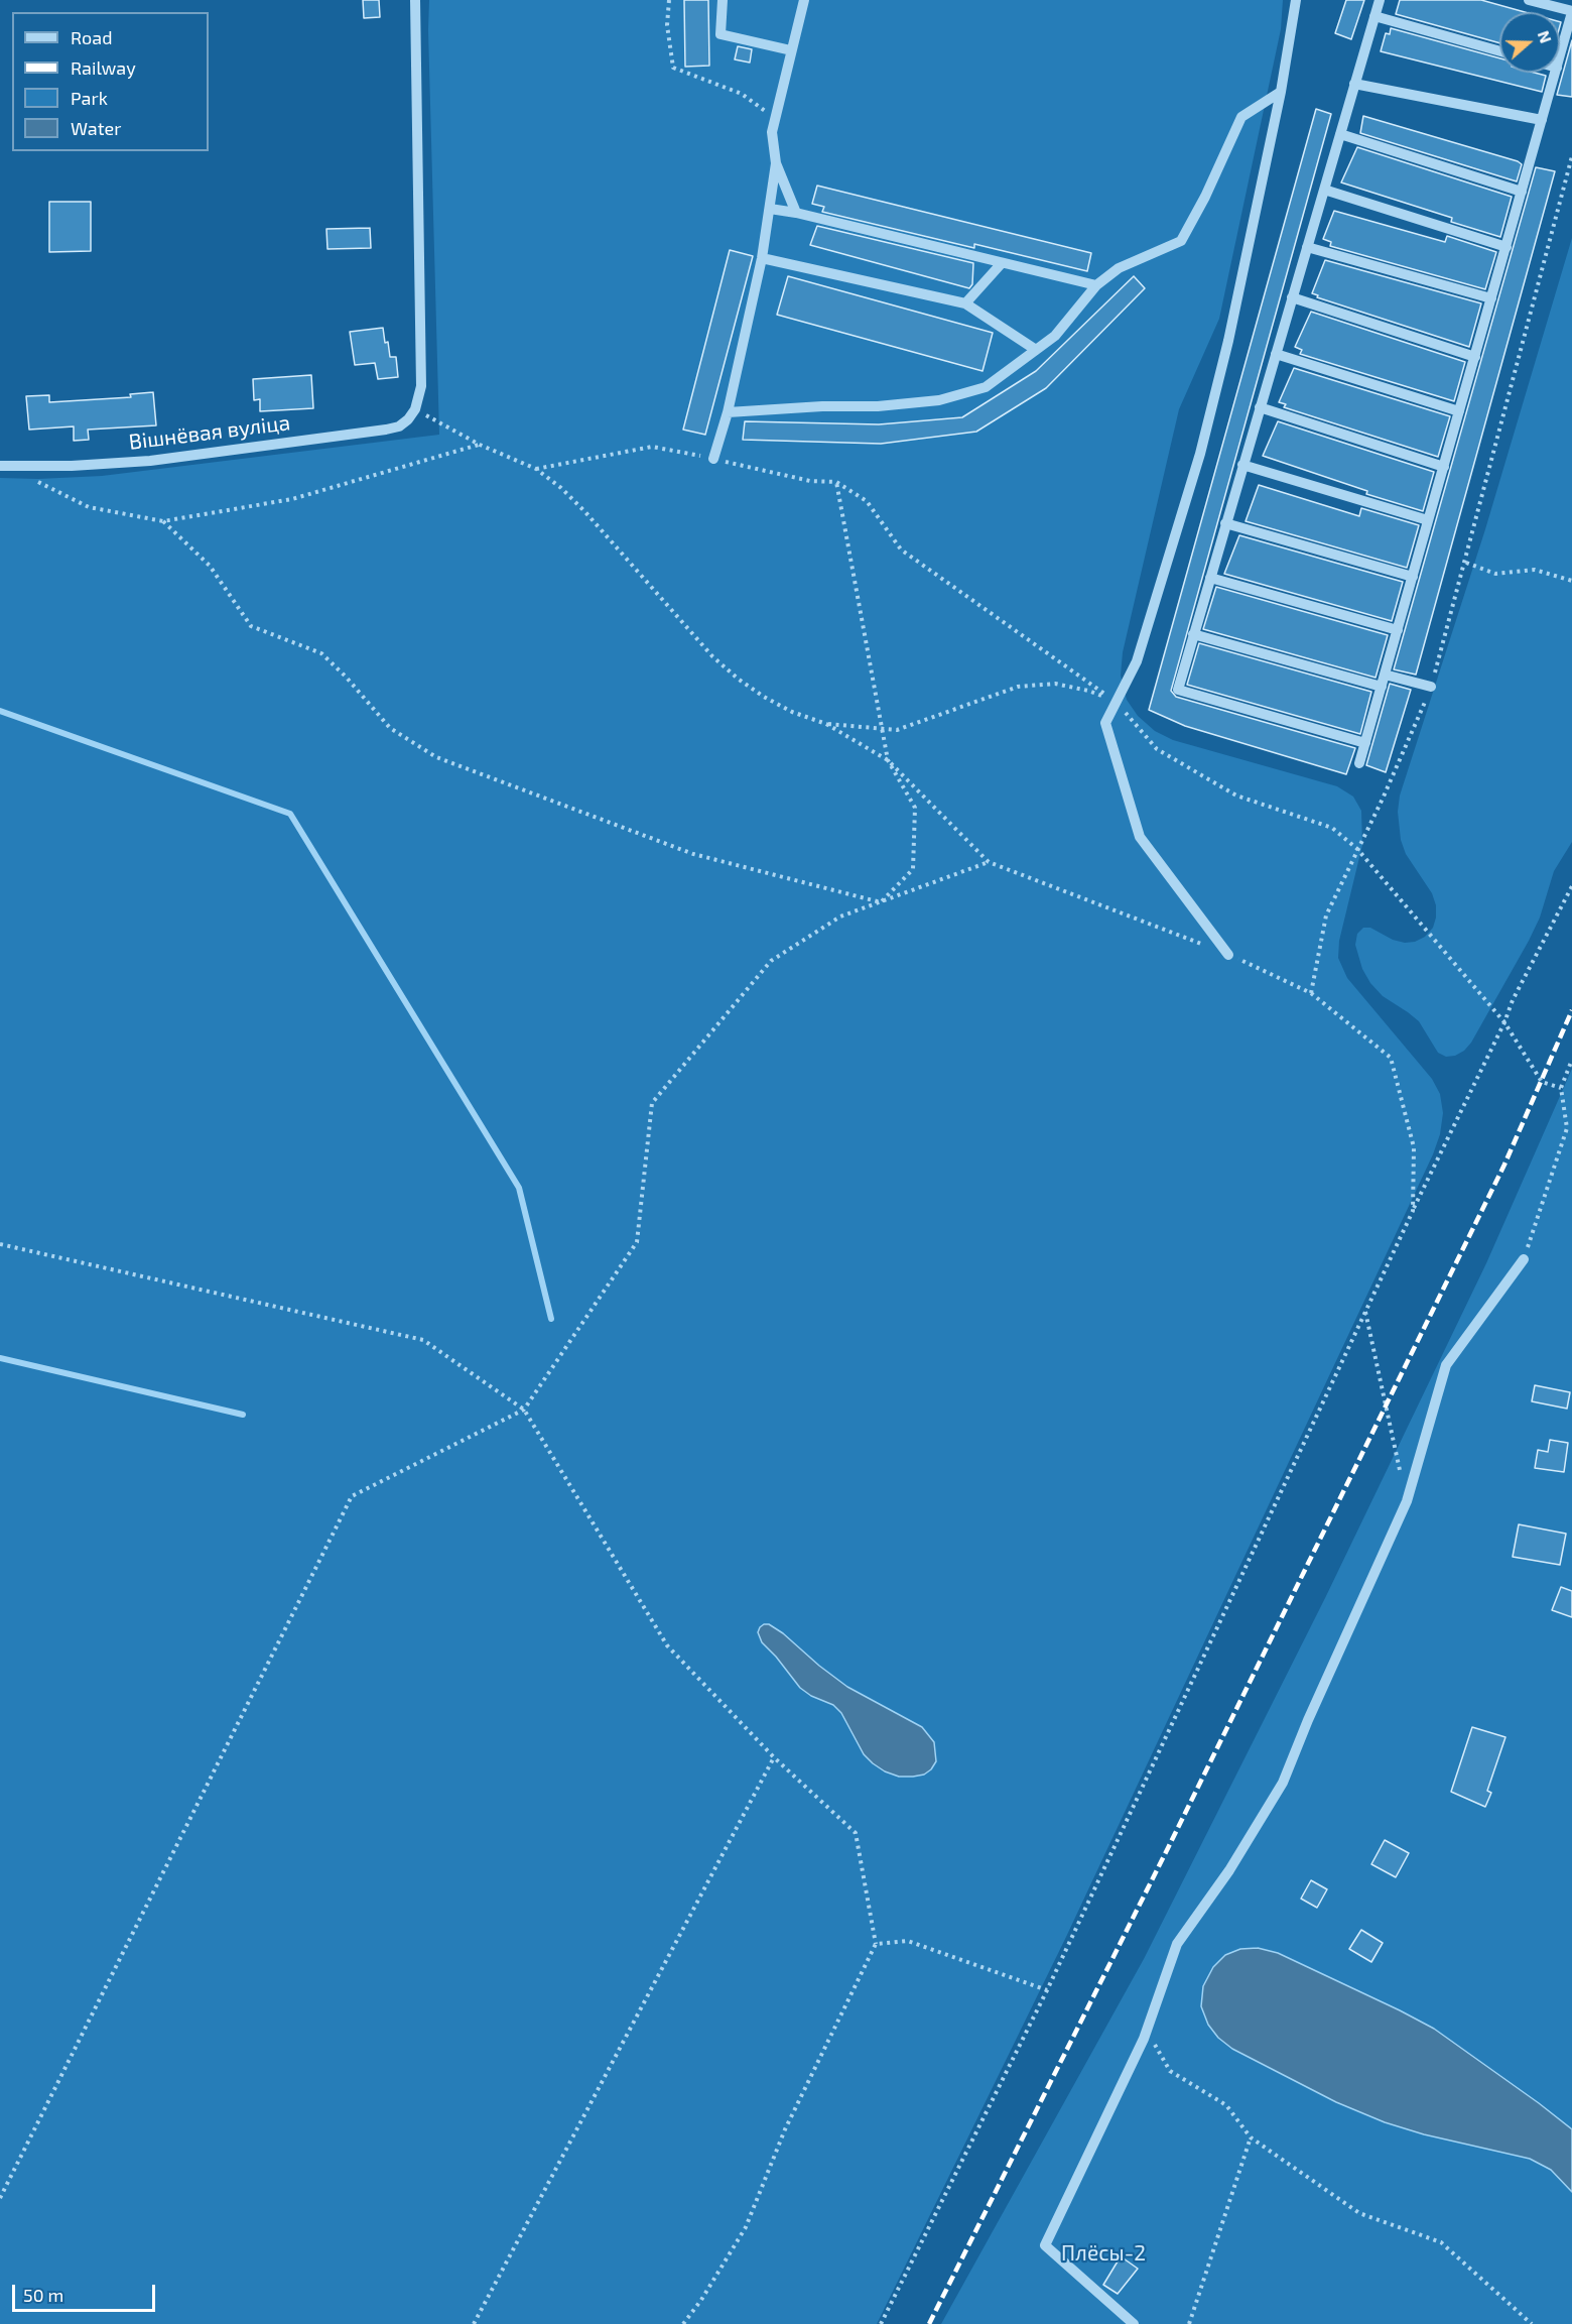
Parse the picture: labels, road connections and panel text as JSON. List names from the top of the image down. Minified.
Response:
{"streets":{"street":["Вішнёвая вуліца"]},"parks":["Плёсы-2"],"legend":["Road","Railway","Park","Water"],"scale_bar":"50 m","north":"right"}
